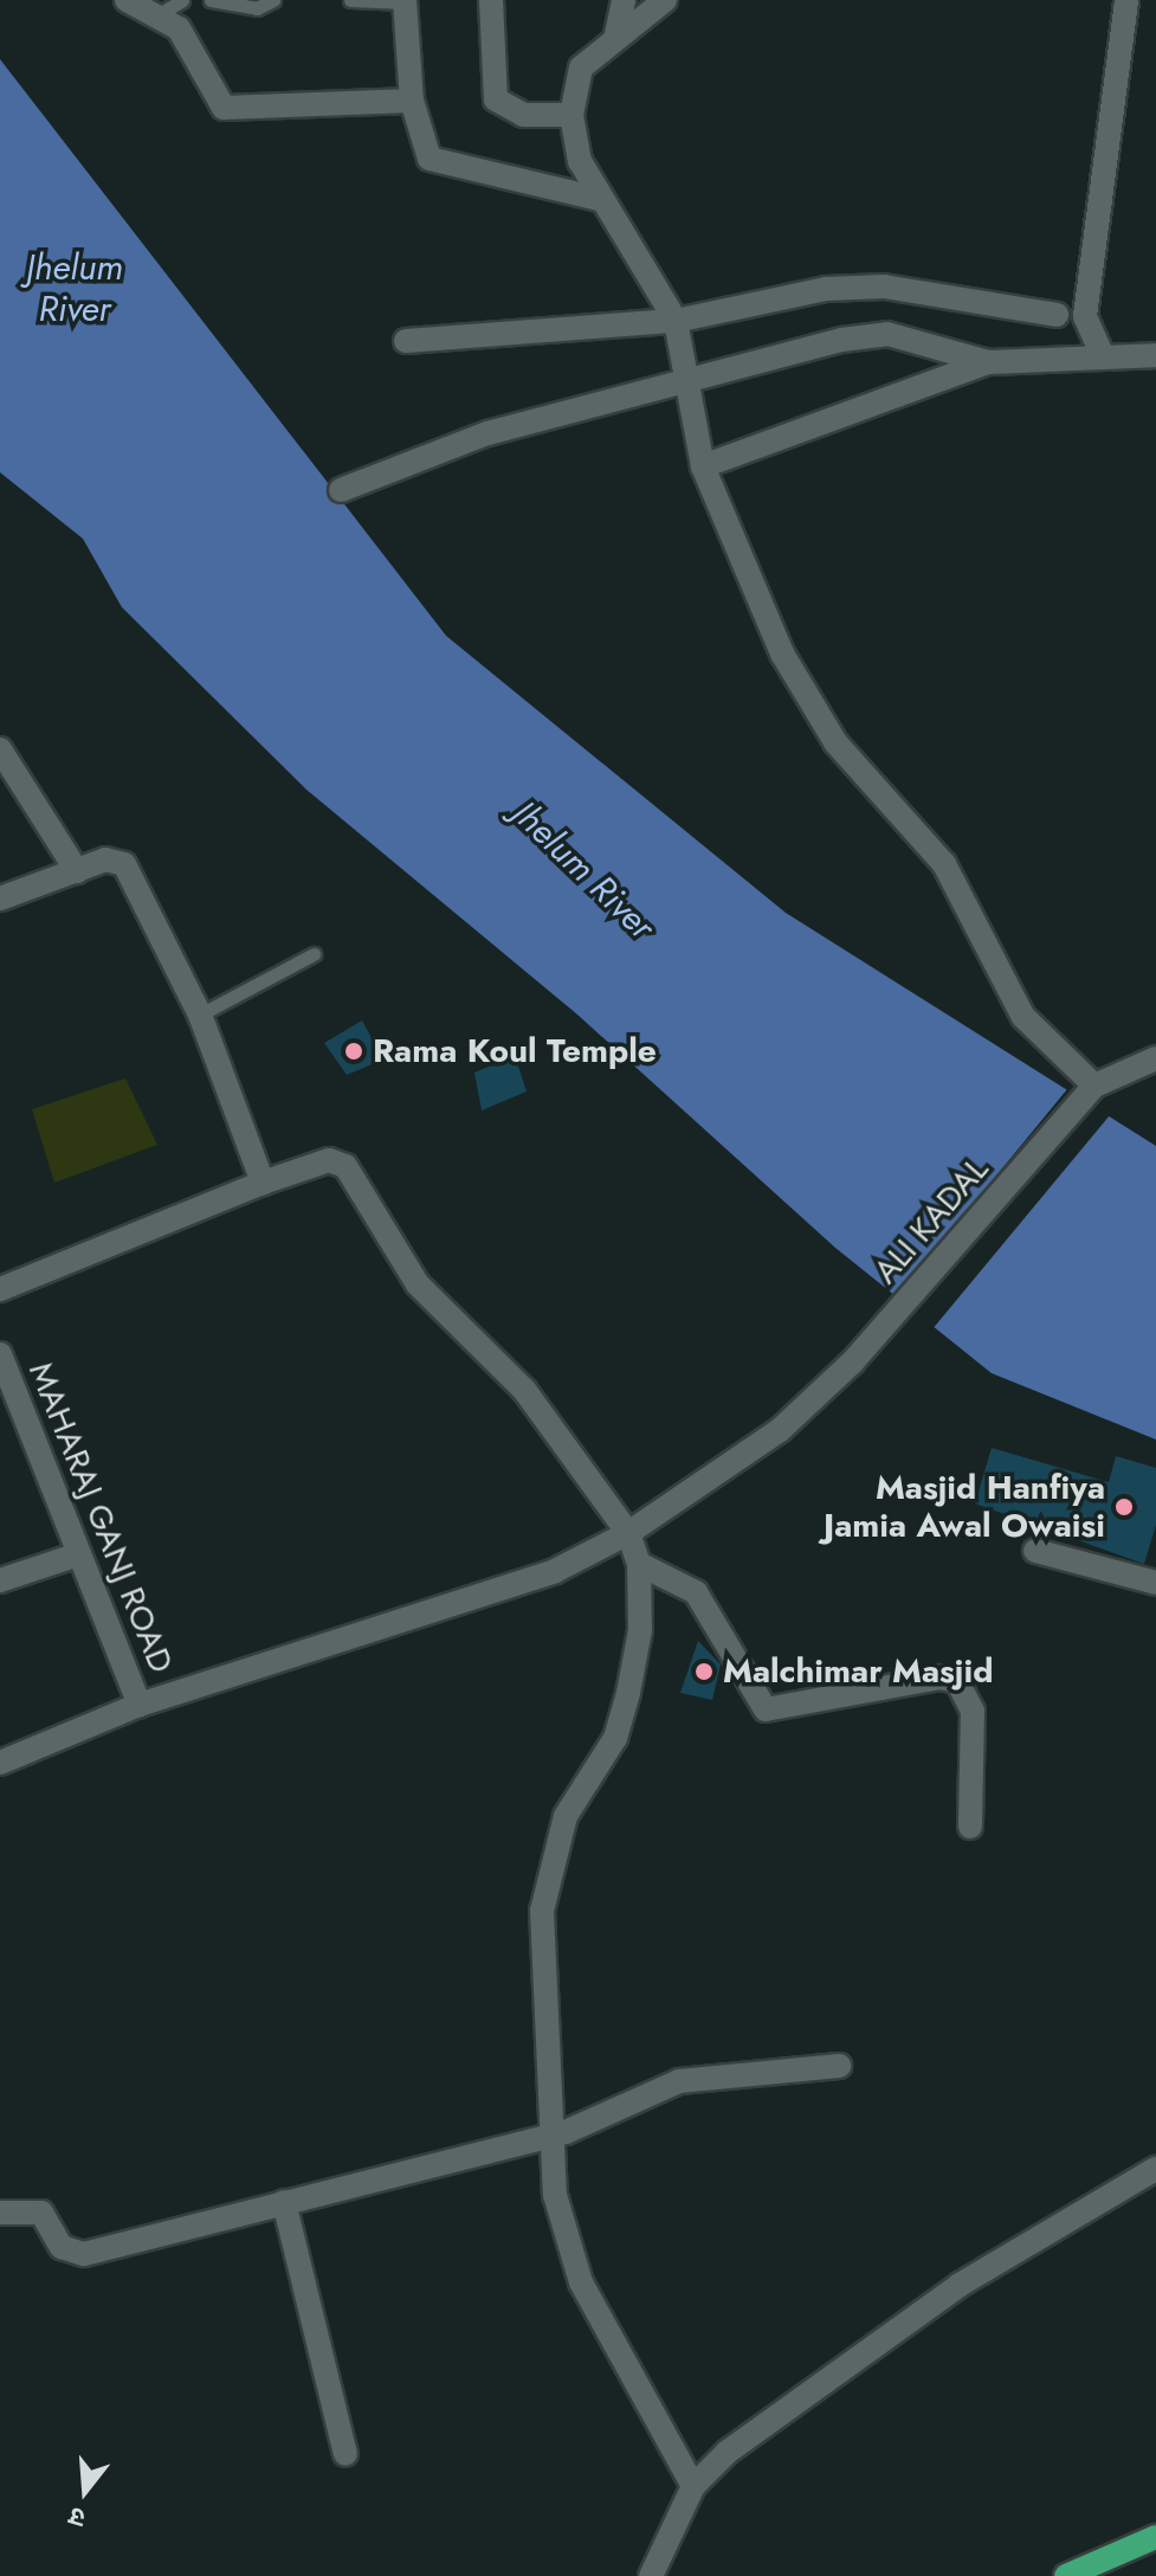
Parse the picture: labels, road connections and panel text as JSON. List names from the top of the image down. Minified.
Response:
{"streets":{"street":["ALI KADAL","MAHARAJ GANJ ROAD"]},"crossings":[["ALI KADAL","MAHARAJ GANJ ROAD"]],"water":["Jhelum River"],"places":["Rama Koul Temple","Masjid Hanfiya Jamia Awal Owaisi","Malchimar Masjid"],"north":"bottom"}
